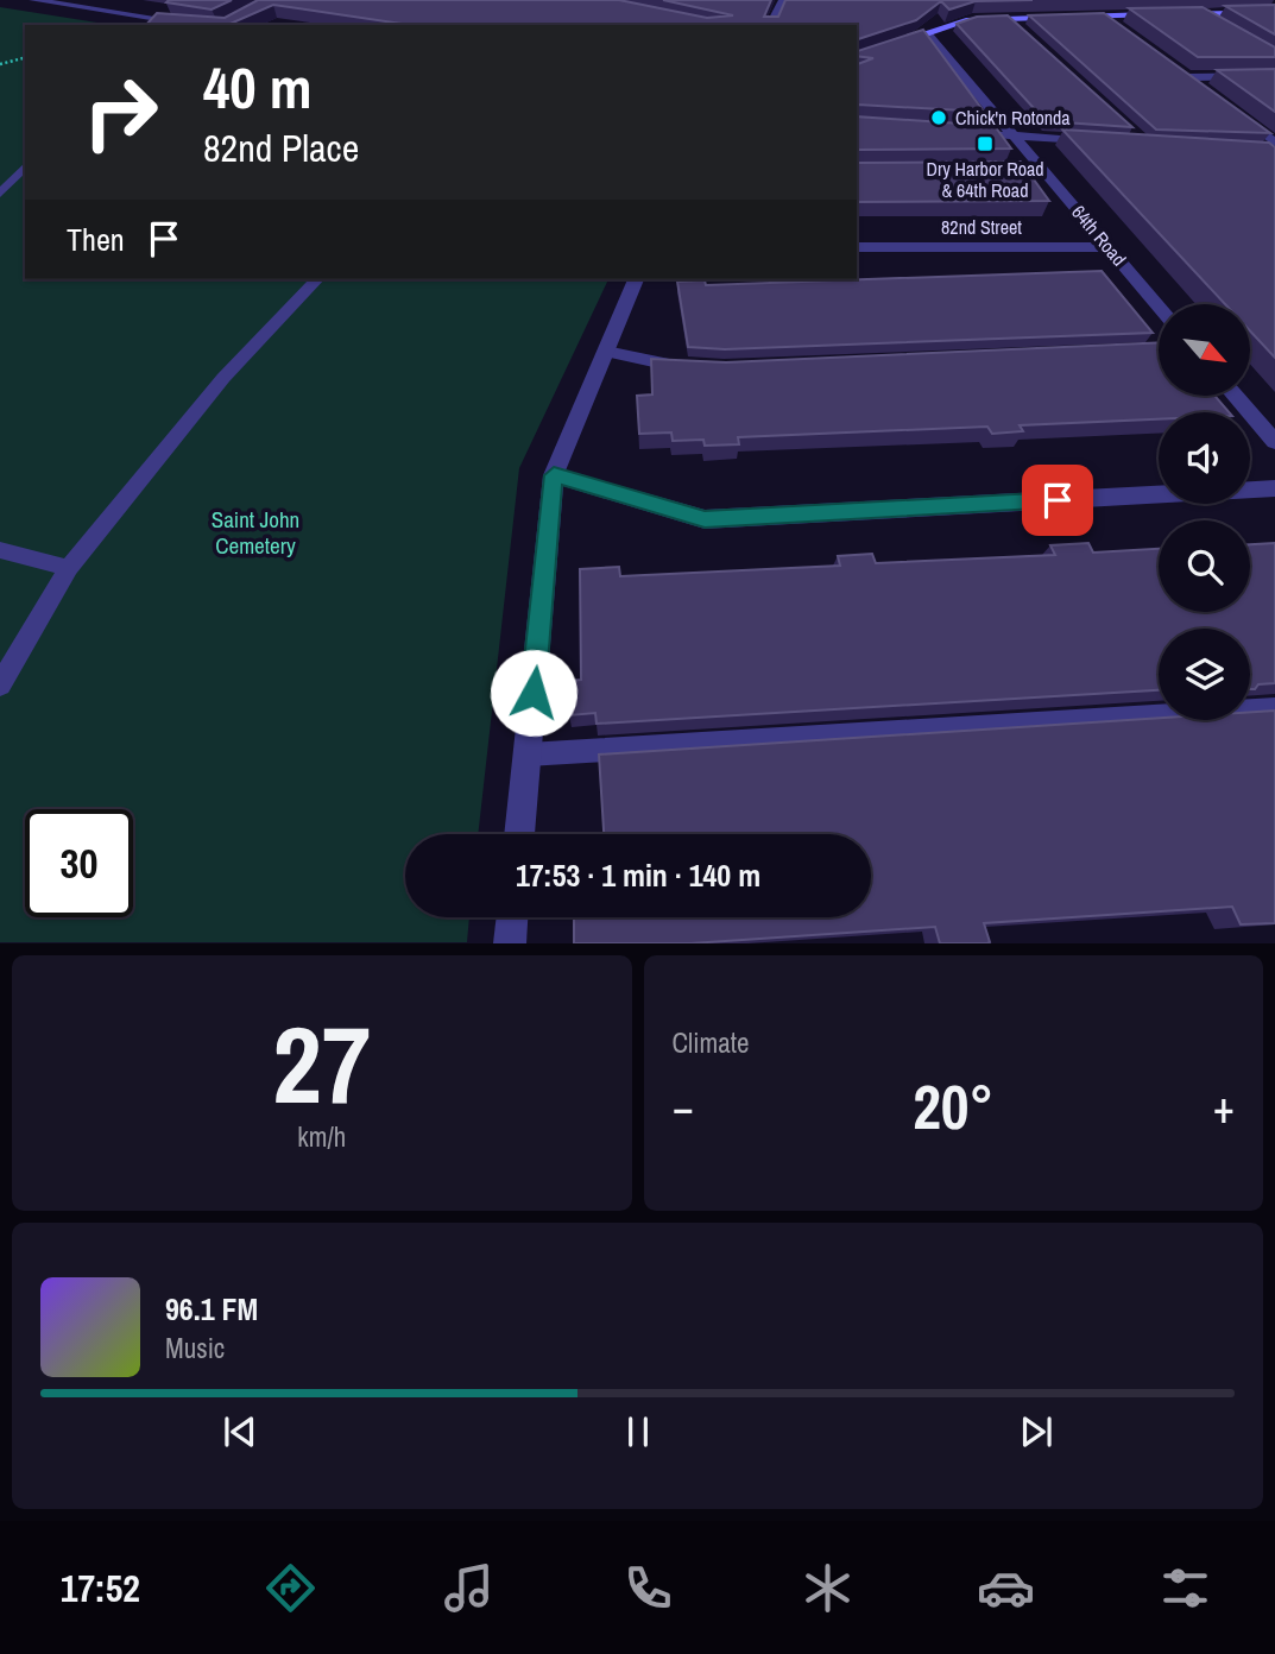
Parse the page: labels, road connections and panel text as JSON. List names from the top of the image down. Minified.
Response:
{"streets":{"street":["82nd Street","64th Road"]},"crossings":[["82nd Street","64th Road"]],"parks":["Saint John Cemetery"],"places":{"other":["Chick'n Rotonda"],"transit":["Dry Harbor Road & 64th Road"]},"north":"bottom right","page":{"turn":["40 m","82nd Place"],"then":"Then","limit":"30","trip":"17:53 · 1 min · 140 m","tile":[["27","km/h"],"Climate"],"heat":["−","20°","+"],"song":["96.1 FM","Music"],"tabs":"17:52"}}
